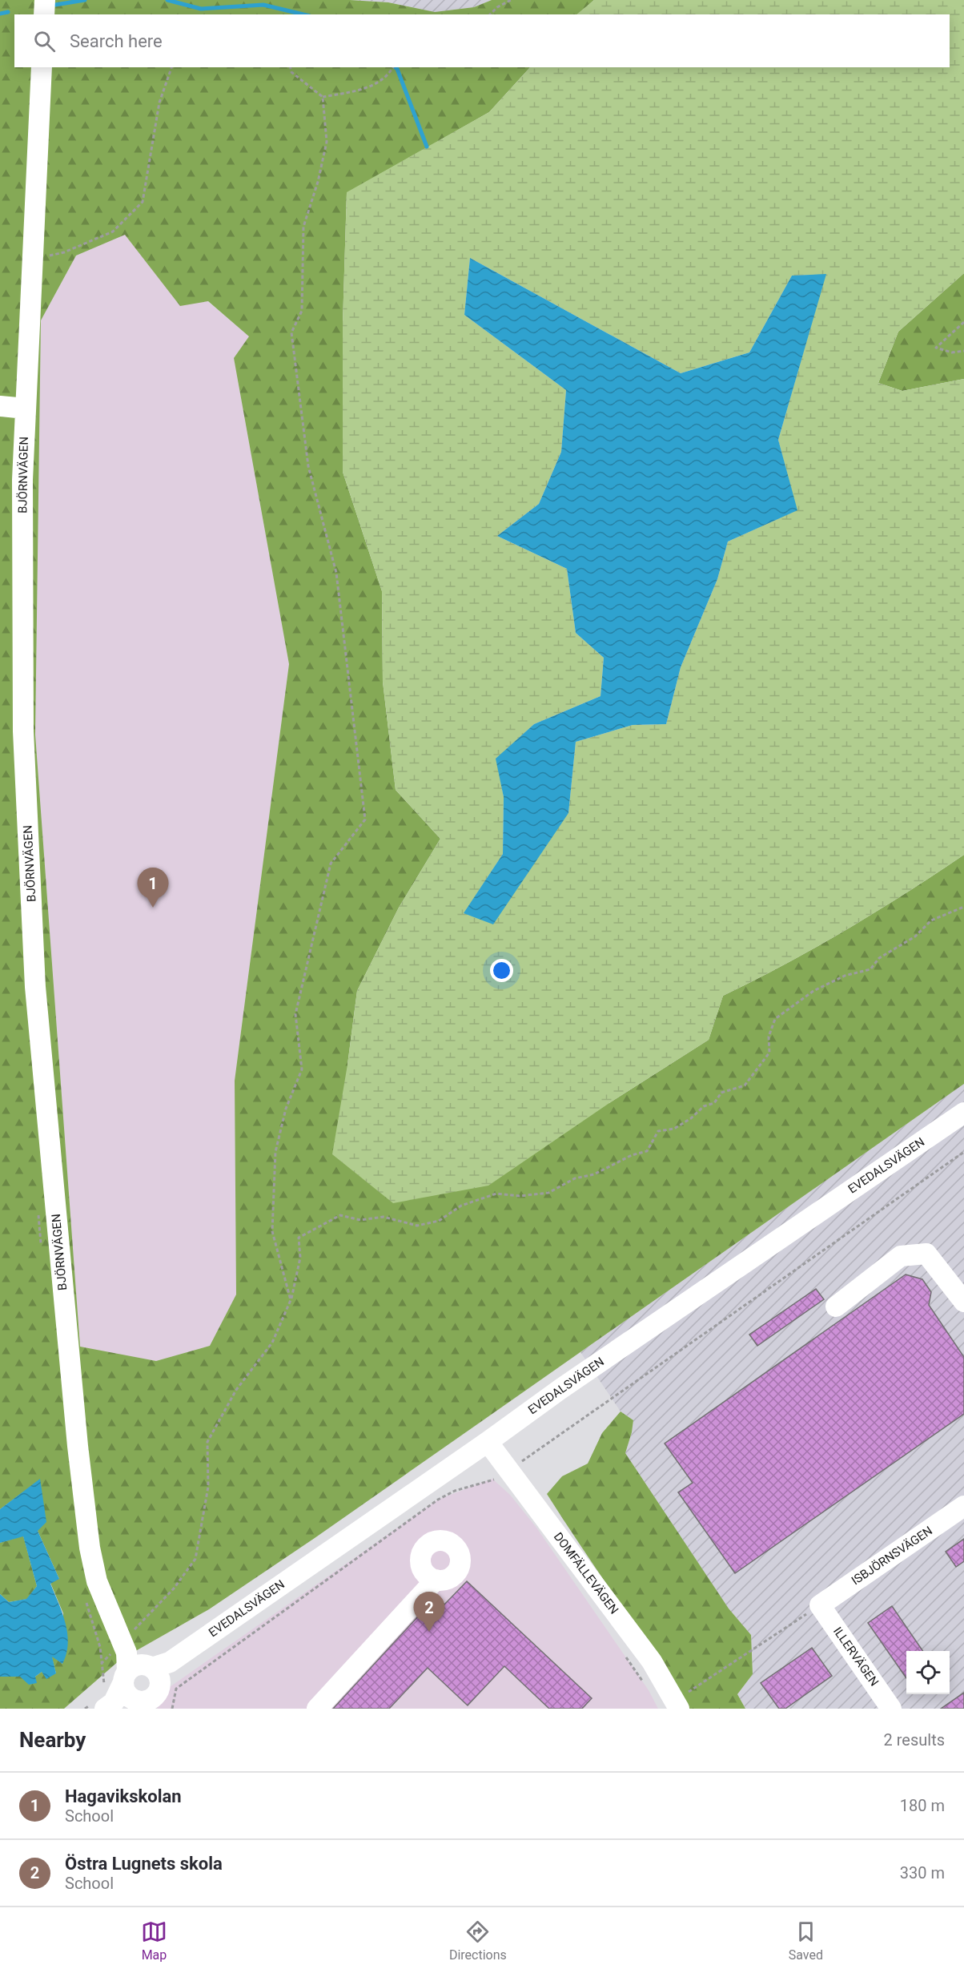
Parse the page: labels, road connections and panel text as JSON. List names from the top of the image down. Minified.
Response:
{"streets":{"street":["BJÖRNVÄGEN","EVEDALSVÄGEN","ISBJÖRNSVÄGEN","DOMFÄLLEVÄGEN","ILLERVÄGEN"]},"crossings":[["BJÖRNVÄGEN","EVEDALSVÄGEN"],["EVEDALSVÄGEN","DOMFÄLLEVÄGEN"],["ISBJÖRNSVÄGEN","ILLERVÄGEN"]],"page":{"search":"Search here","pins":["1","2"],"heading":["Nearby","2 results"],"list":[{"mark":"1","name":"Hagavikskolan","note":"School","value":"180 m"},{"mark":"2","name":"Östra Lugnets skola","note":"School","value":"330 m"}],"nav":["Map","Directions","Saved"]}}
